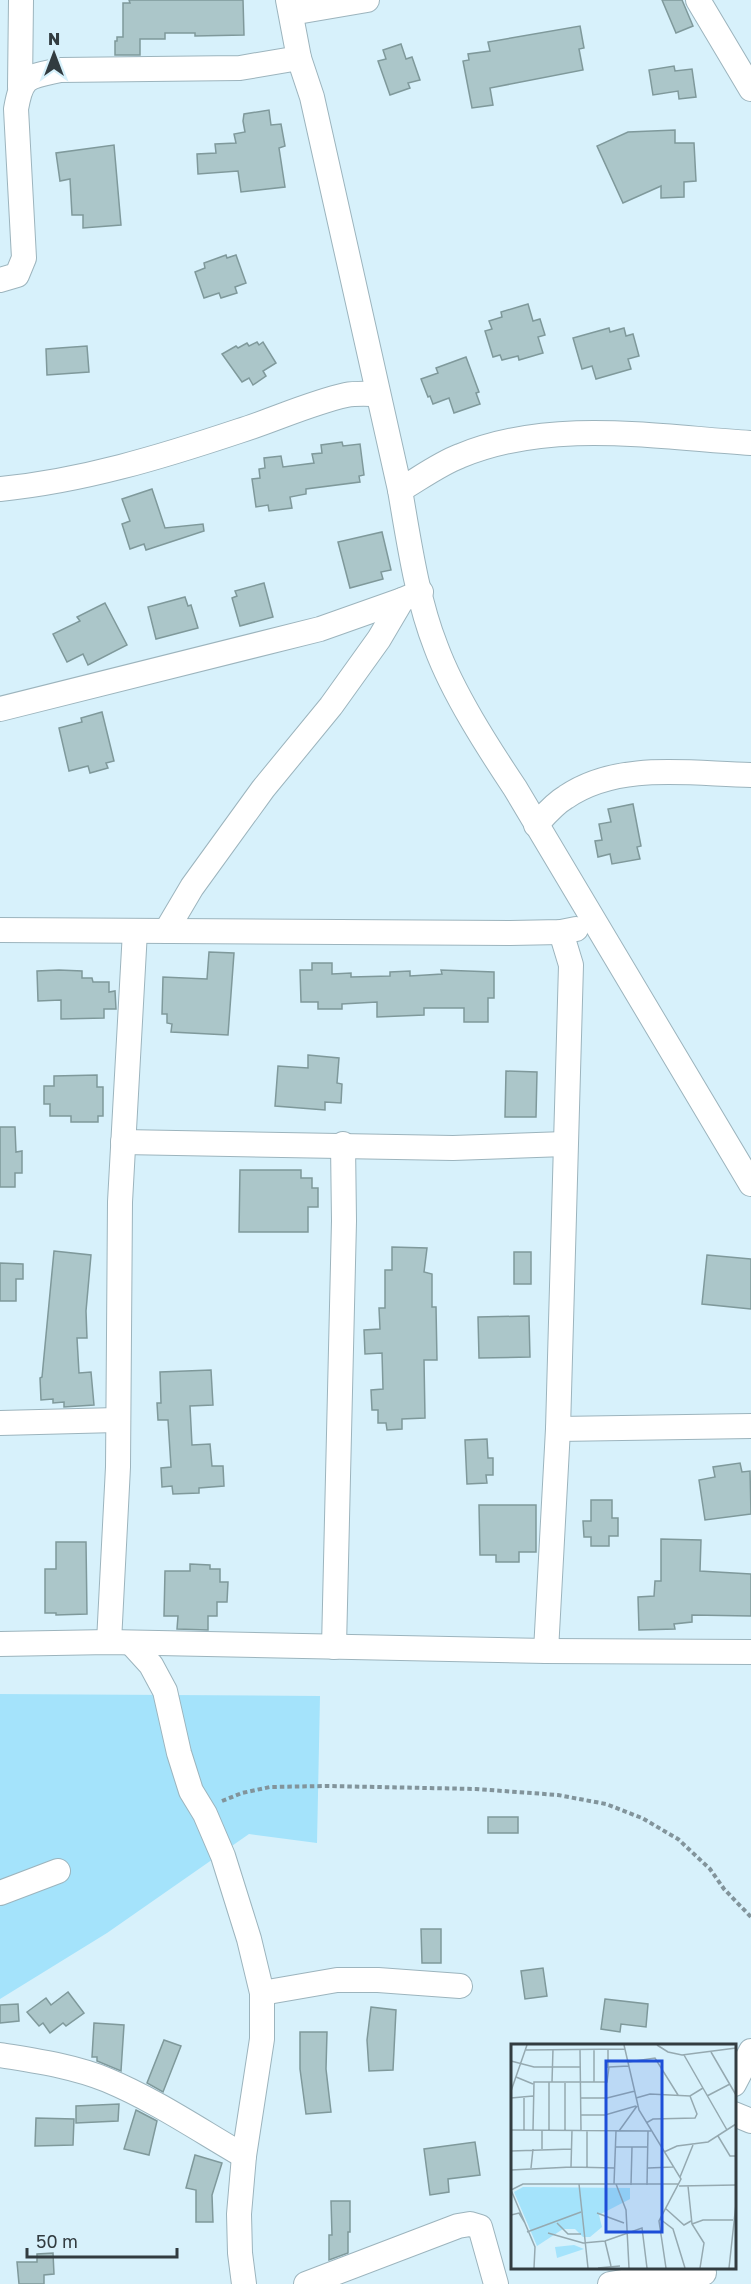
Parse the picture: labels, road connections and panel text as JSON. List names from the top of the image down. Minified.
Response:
{"scale_bar":"50 m","north":"top"}
